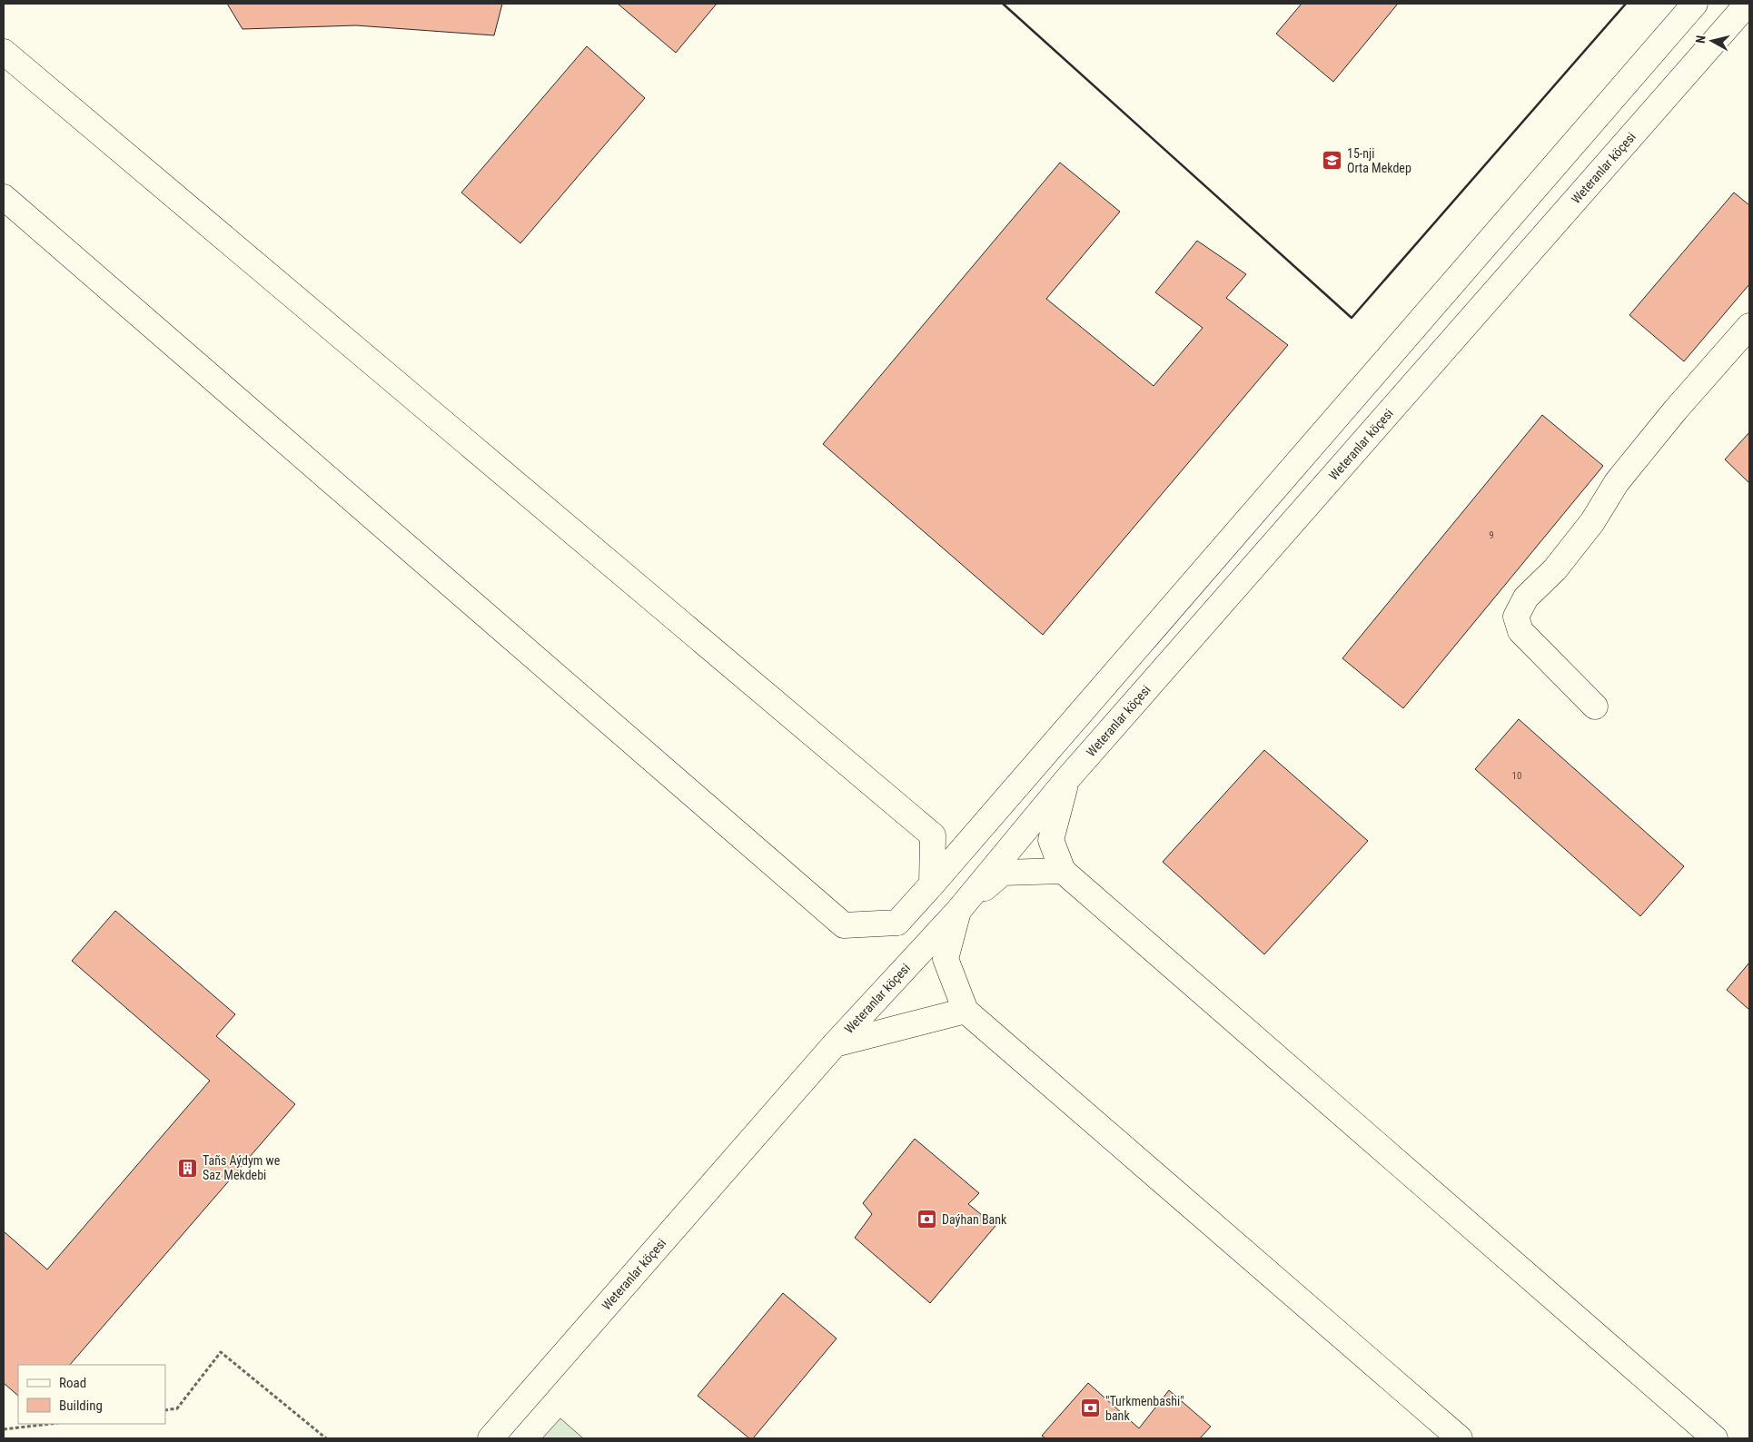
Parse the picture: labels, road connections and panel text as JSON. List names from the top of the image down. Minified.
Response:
{"streets":{"street":["Weteranlar köçesi"]},"places":{"school or university":["15-nji Orta Mekdep"],"building":["Tañs Aýdym we Saz Mekdebi"],"bank":["Daýhan Bank","\"Turkmenbashi\" bank"]},"house_numbers":["9","10"],"legend":["Road","Building"],"north":"left"}
